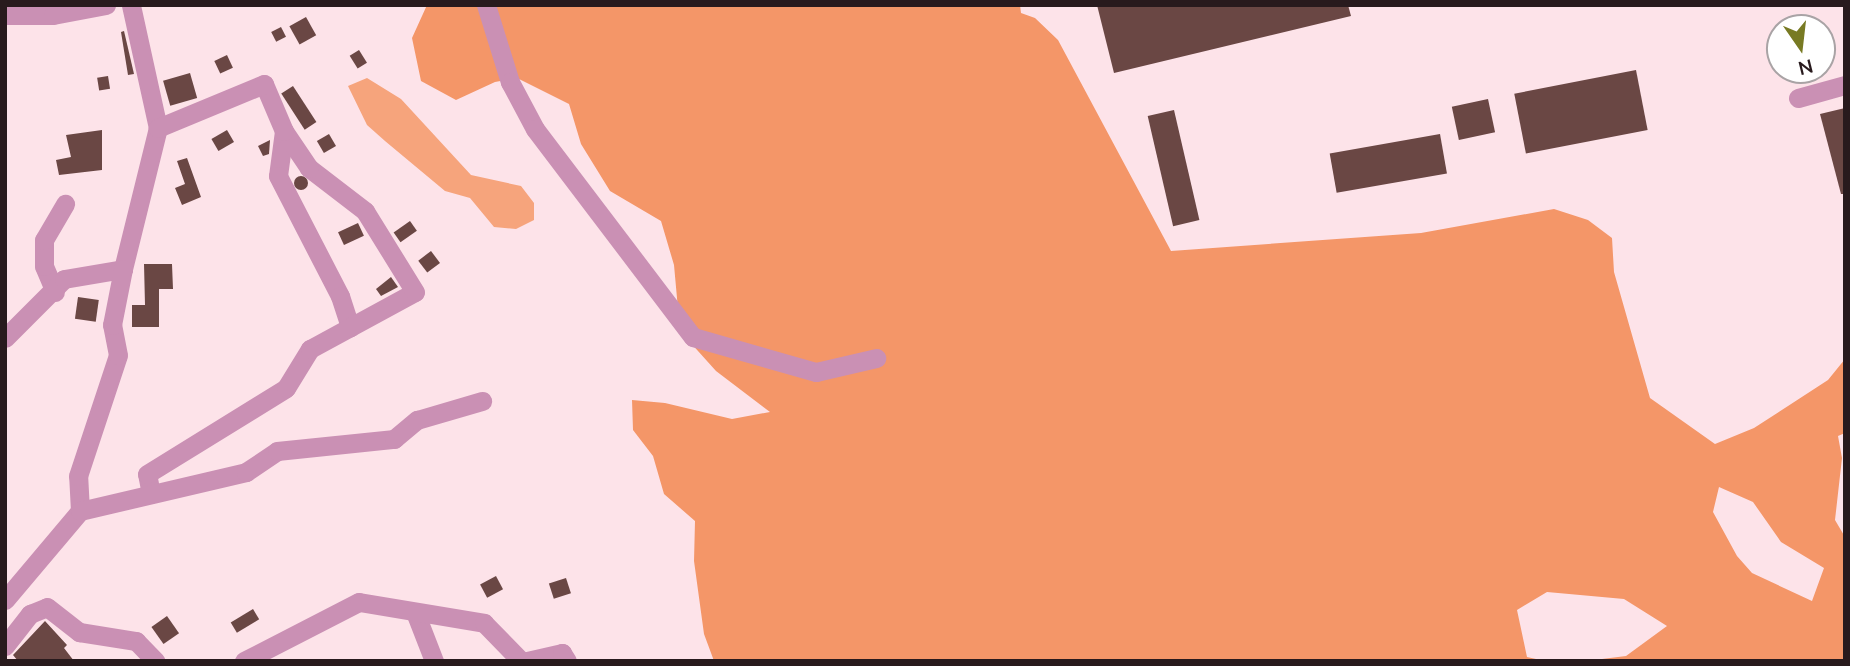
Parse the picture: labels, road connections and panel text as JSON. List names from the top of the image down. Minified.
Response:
{"north":"bottom"}
